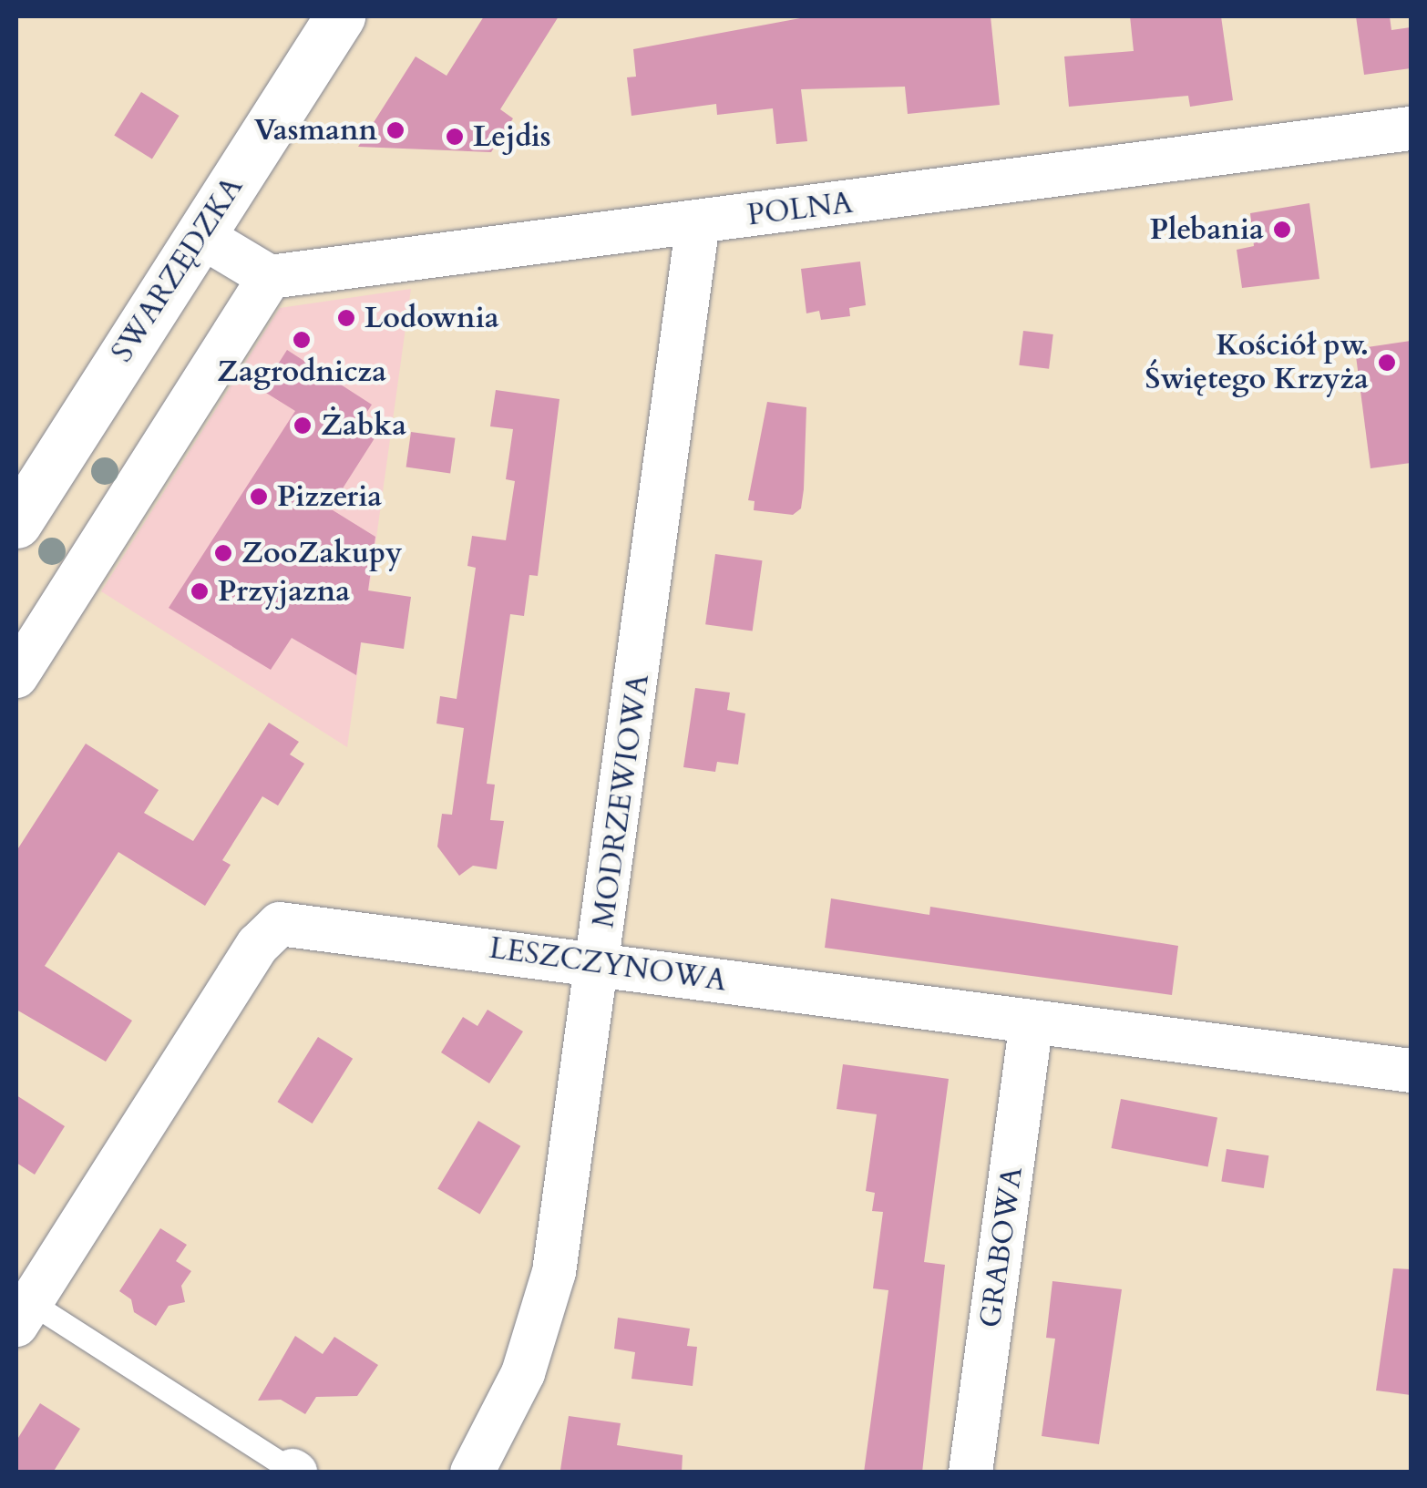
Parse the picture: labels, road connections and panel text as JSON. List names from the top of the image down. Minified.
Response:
{"streets":{"street":["POLNA","SWARZĘDZKA","MODRZEWIOWA","LESZCZYNOWA","GRABOWA"]},"crossings":[["POLNA","MODRZEWIOWA"],["MODRZEWIOWA","LESZCZYNOWA"],["LESZCZYNOWA","GRABOWA"]],"places":["Vasmann","Lejdis","Plebania","Lodownia","Zagrodnicza","Kościół pw. Świętego Krzyża","Żabka","Pizzeria","ZooZakupy","Przyjazna"]}
